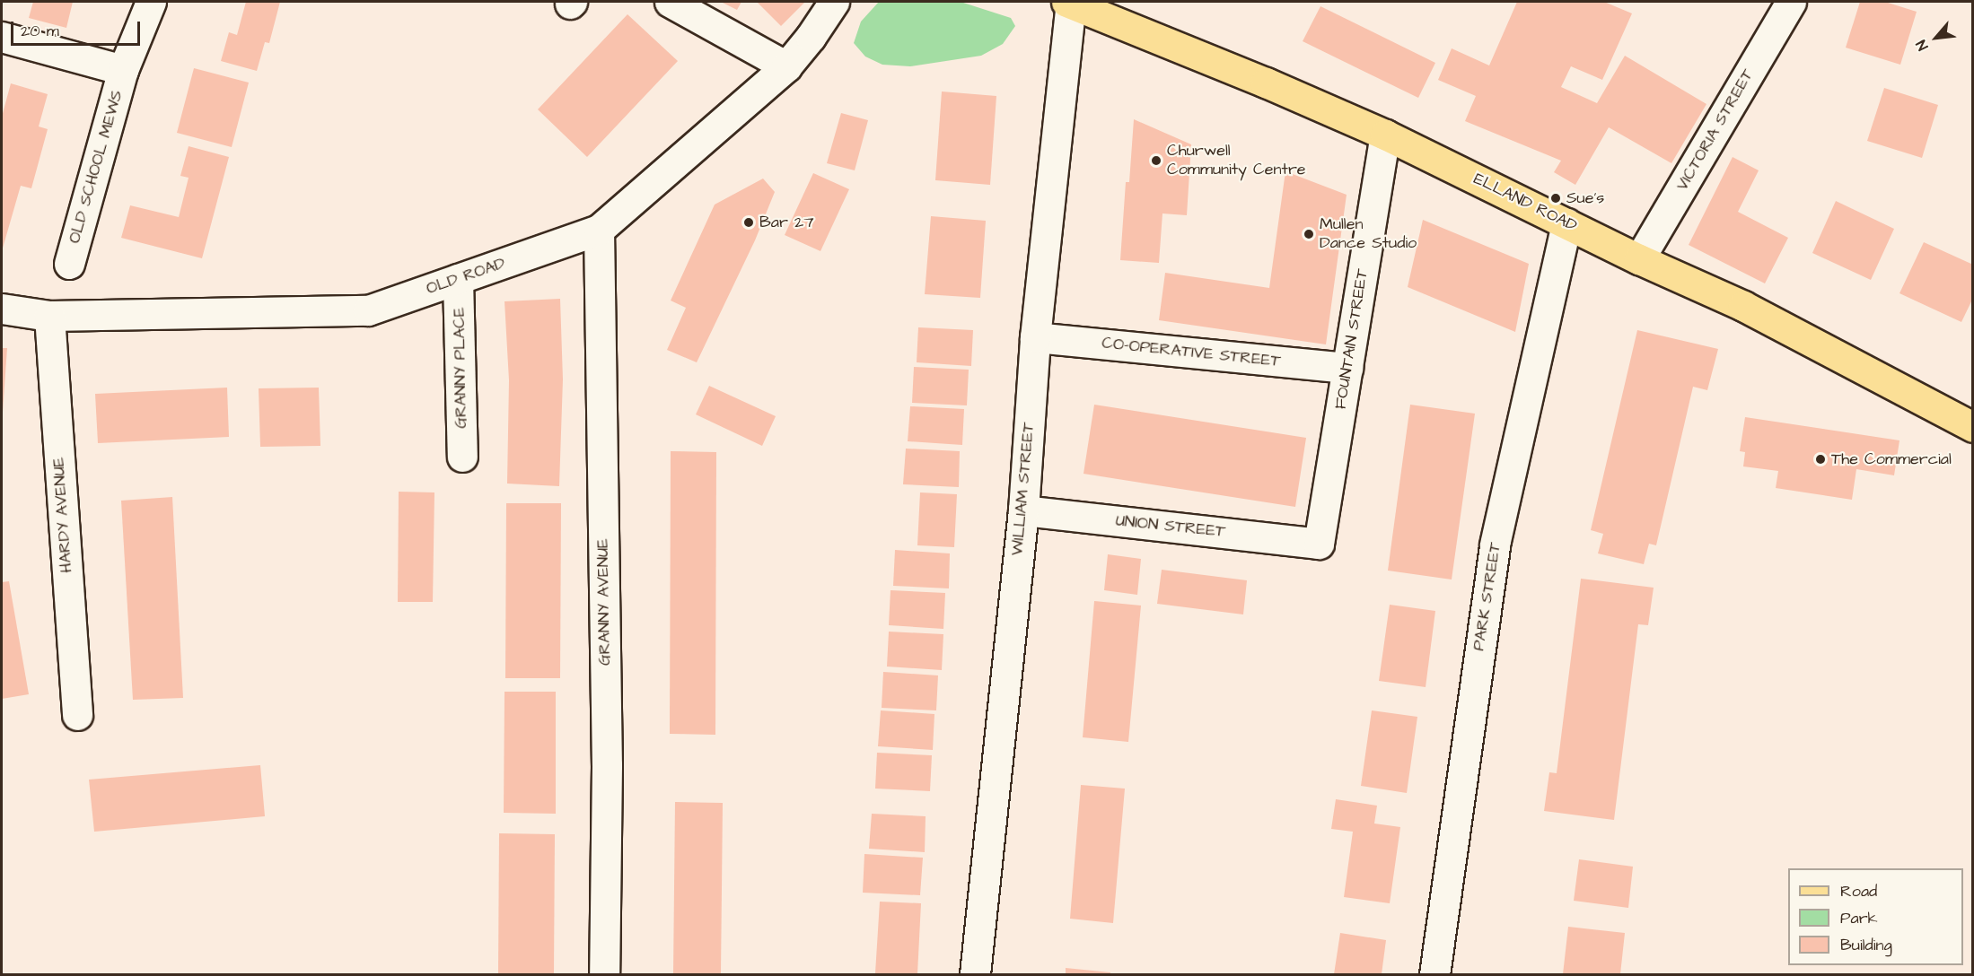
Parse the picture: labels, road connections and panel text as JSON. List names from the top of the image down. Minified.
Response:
{"streets":{"main road":["ELLAND ROAD"],"street":["VICTORIA STREET","OLD SCHOOL MEWS","OLD ROAD","FOUNTAIN STREET","CO-OPERATIVE STREET","GRANNY PLACE","WILLIAM STREET","HARDY AVENUE","UNION STREET","PARK STREET","GRANNY AVENUE"]},"crossings":[["VICTORIA STREET","ELLAND ROAD"],["ELLAND ROAD","FOUNTAIN STREET"],["ELLAND ROAD","WILLIAM STREET"],["ELLAND ROAD","PARK STREET"],["OLD ROAD","GRANNY PLACE"],["OLD ROAD","HARDY AVENUE"],["OLD ROAD","GRANNY AVENUE"],["FOUNTAIN STREET","CO-OPERATIVE STREET"],["FOUNTAIN STREET","UNION STREET"],["CO-OPERATIVE STREET","WILLIAM STREET"],["WILLIAM STREET","UNION STREET"]],"places":["Churwell Community Centre","Sue's","Bar 27","Mullen Dance Studio","The Commercial"],"legend":["Road","Park","Building"],"scale_bar":"20 m","north":"bottom left"}
